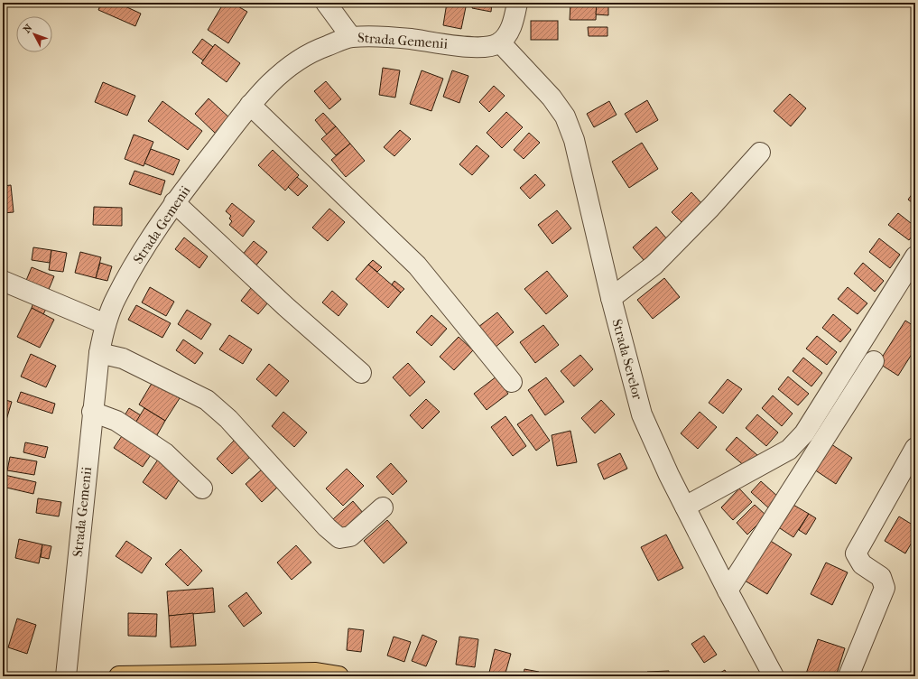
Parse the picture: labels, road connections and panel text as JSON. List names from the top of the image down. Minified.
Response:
{"streets":{"street":["Strada Gemenii","Strada Serelor"]},"crossings":[["Strada Gemenii","Strada Serelor"]],"north":"top left"}
